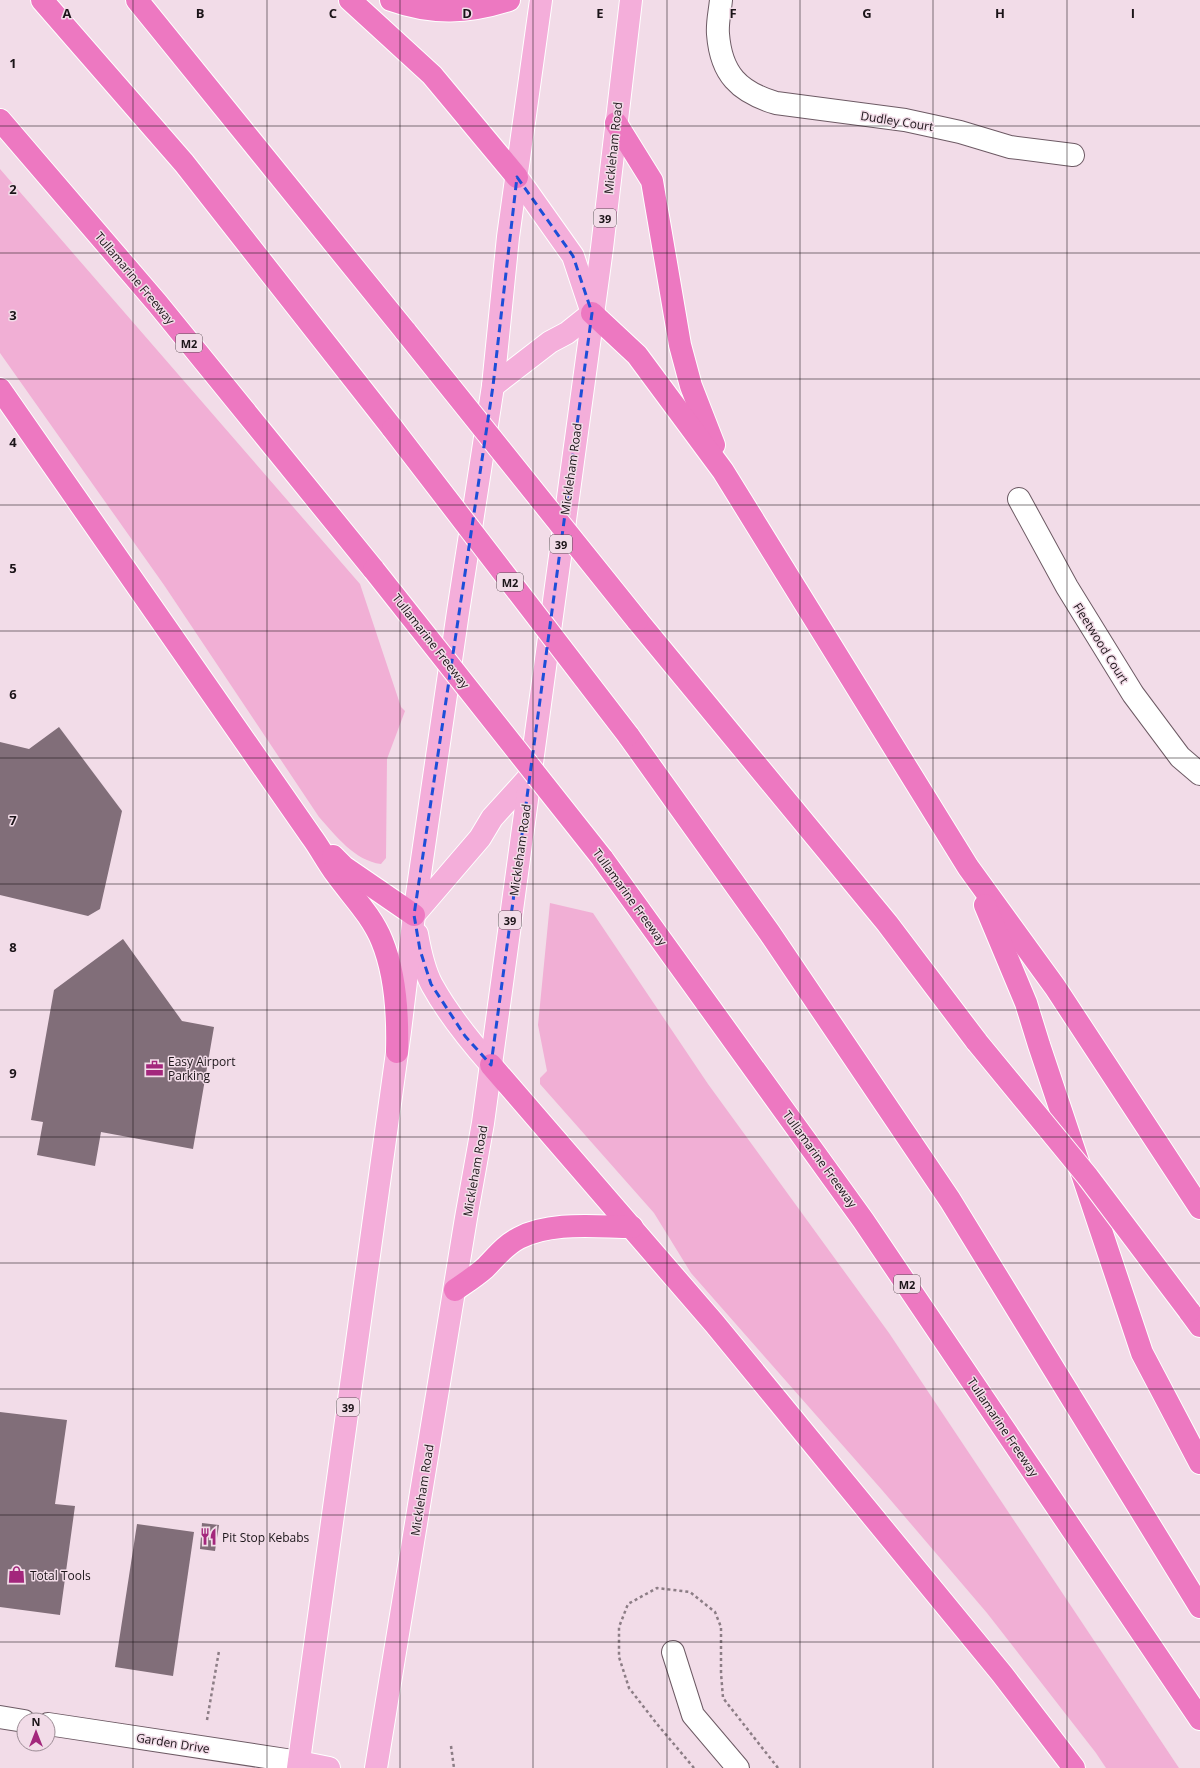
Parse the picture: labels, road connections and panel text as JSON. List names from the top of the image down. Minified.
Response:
{"streets":{"highway":["Tullamarine Freeway","M2"],"main road":["Mickleham Road","39"],"street":["Dudley Court","Fleetwood Court","Garden Drive"]},"crossings":[["39","Garden Drive"]],"places":{"office":["Easy Airport Parking"],"restaurant":["Pit Stop Kebabs"],"shop":["Total Tools"]},"north":"top","grid":{"columns":["A","B","C","D","E","F","G","H","I"],"rows":["1","2","3","4","5","6","7","8","9"]}}
